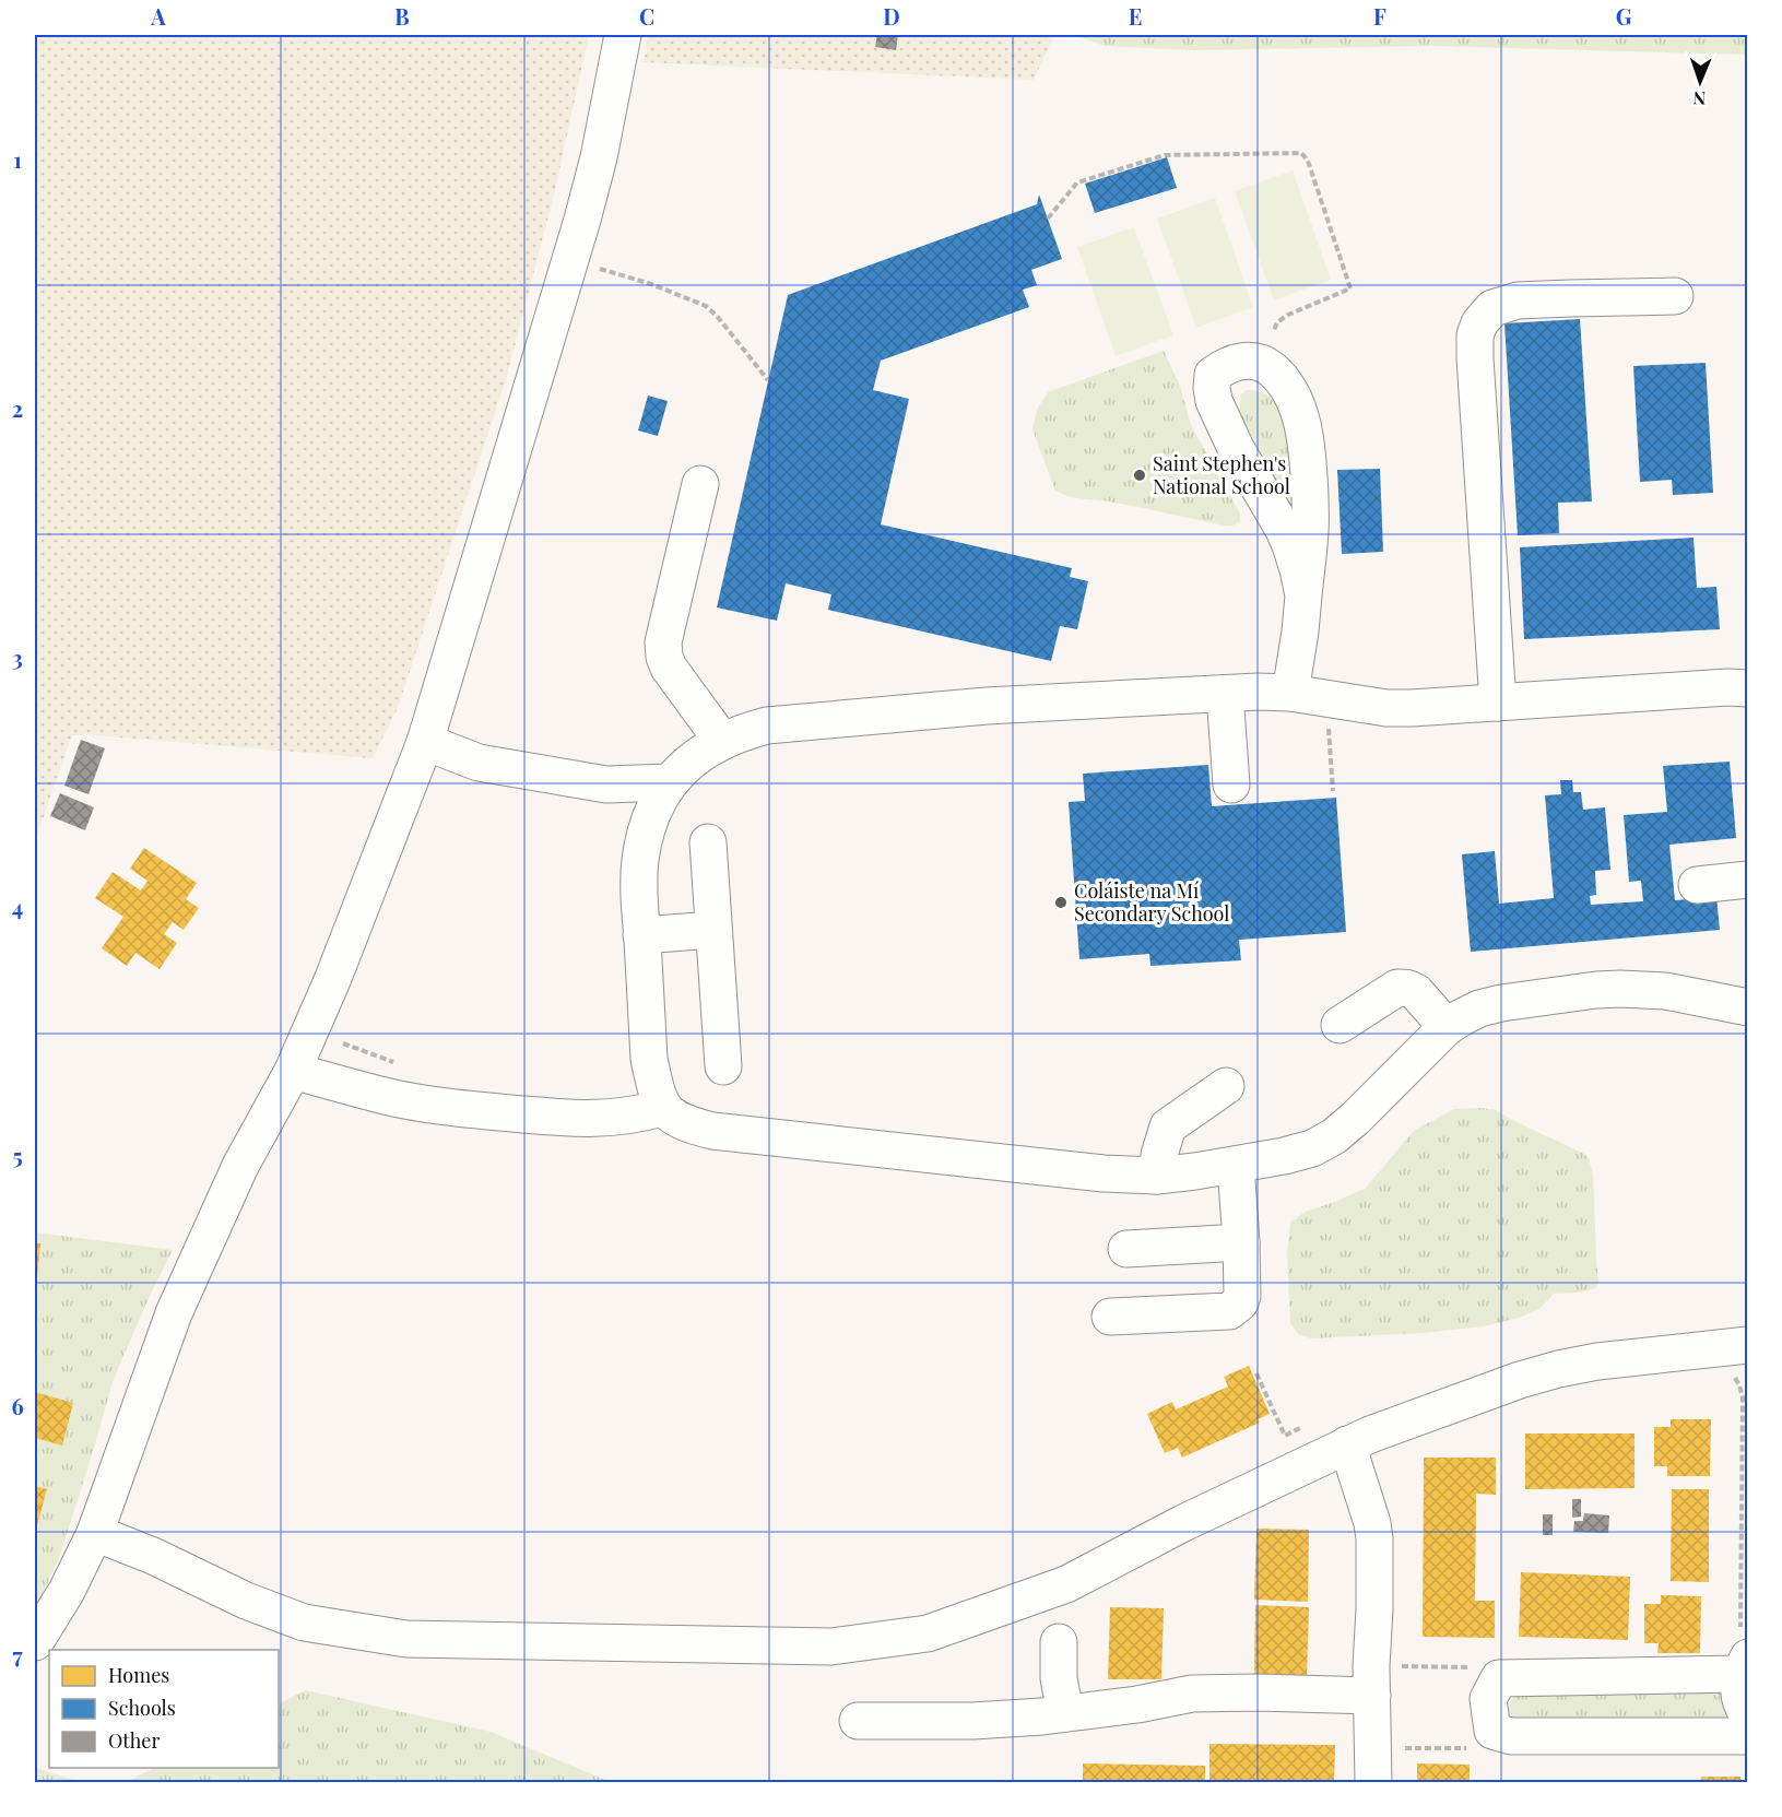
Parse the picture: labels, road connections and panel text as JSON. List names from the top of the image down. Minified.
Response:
{"places":["Saint Stephen's National School","Coláiste na Mí Secondary School"],"legend":["Homes","Schools","Other"],"north":"bottom","grid":{"columns":["A","B","C","D","E","F","G"],"rows":["1","2","3","4","5","6","7"]}}
